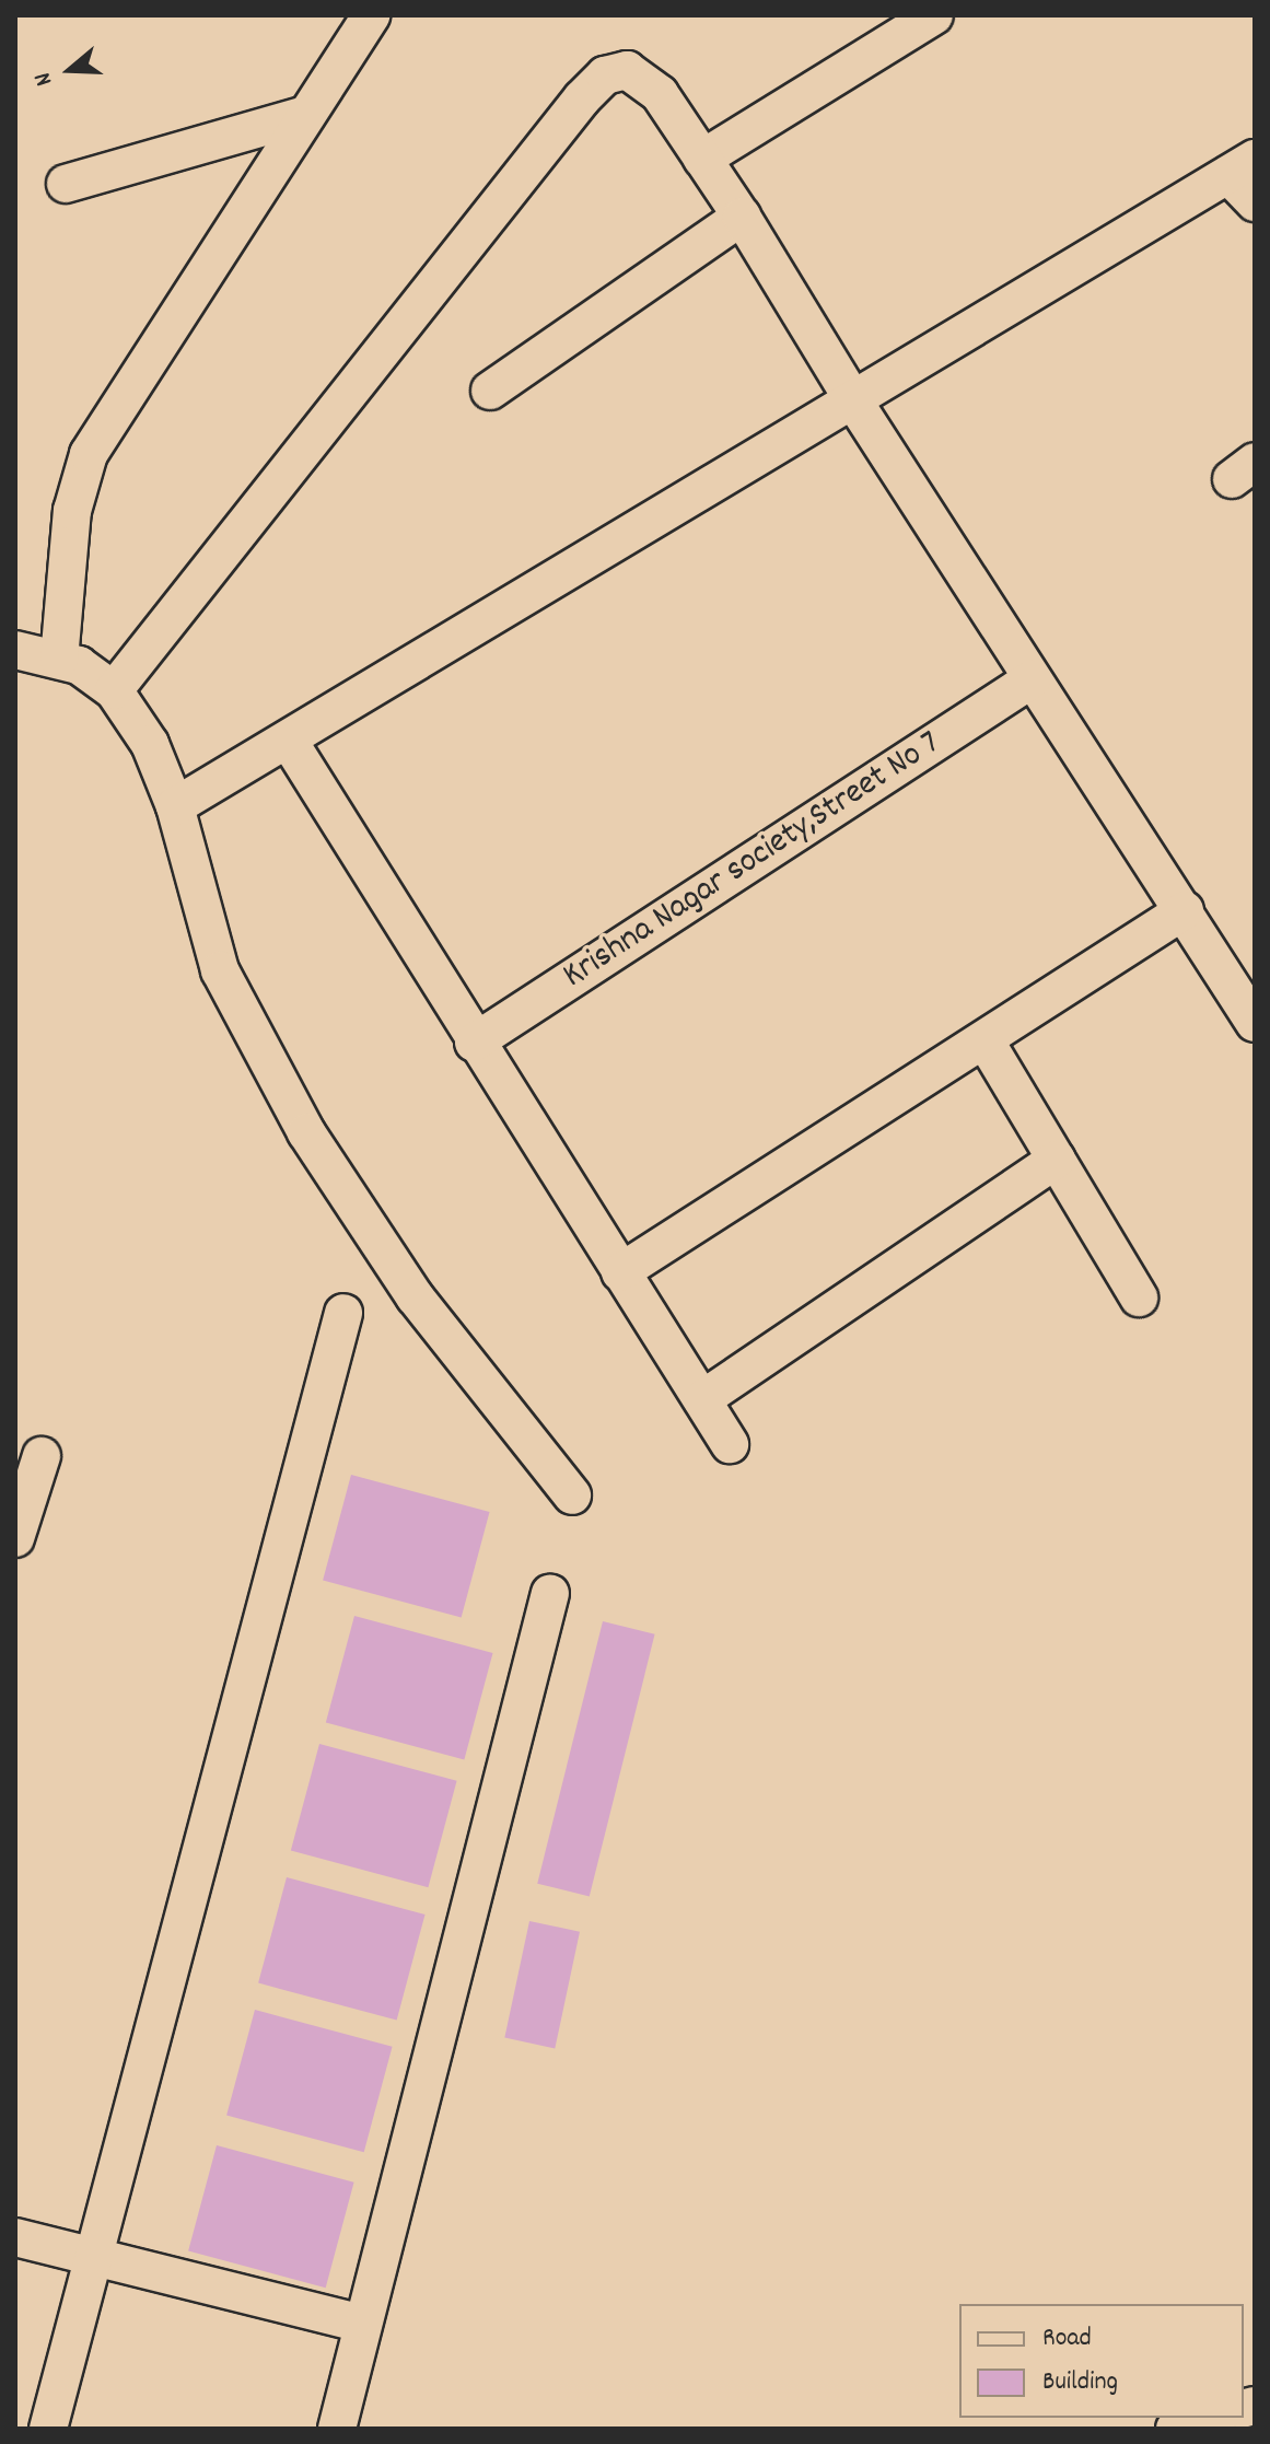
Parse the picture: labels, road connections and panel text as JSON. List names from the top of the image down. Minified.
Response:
{"streets":{"street":["Krishna Nagar society,Street No 7"]},"legend":["Road","Building"],"north":"left"}
